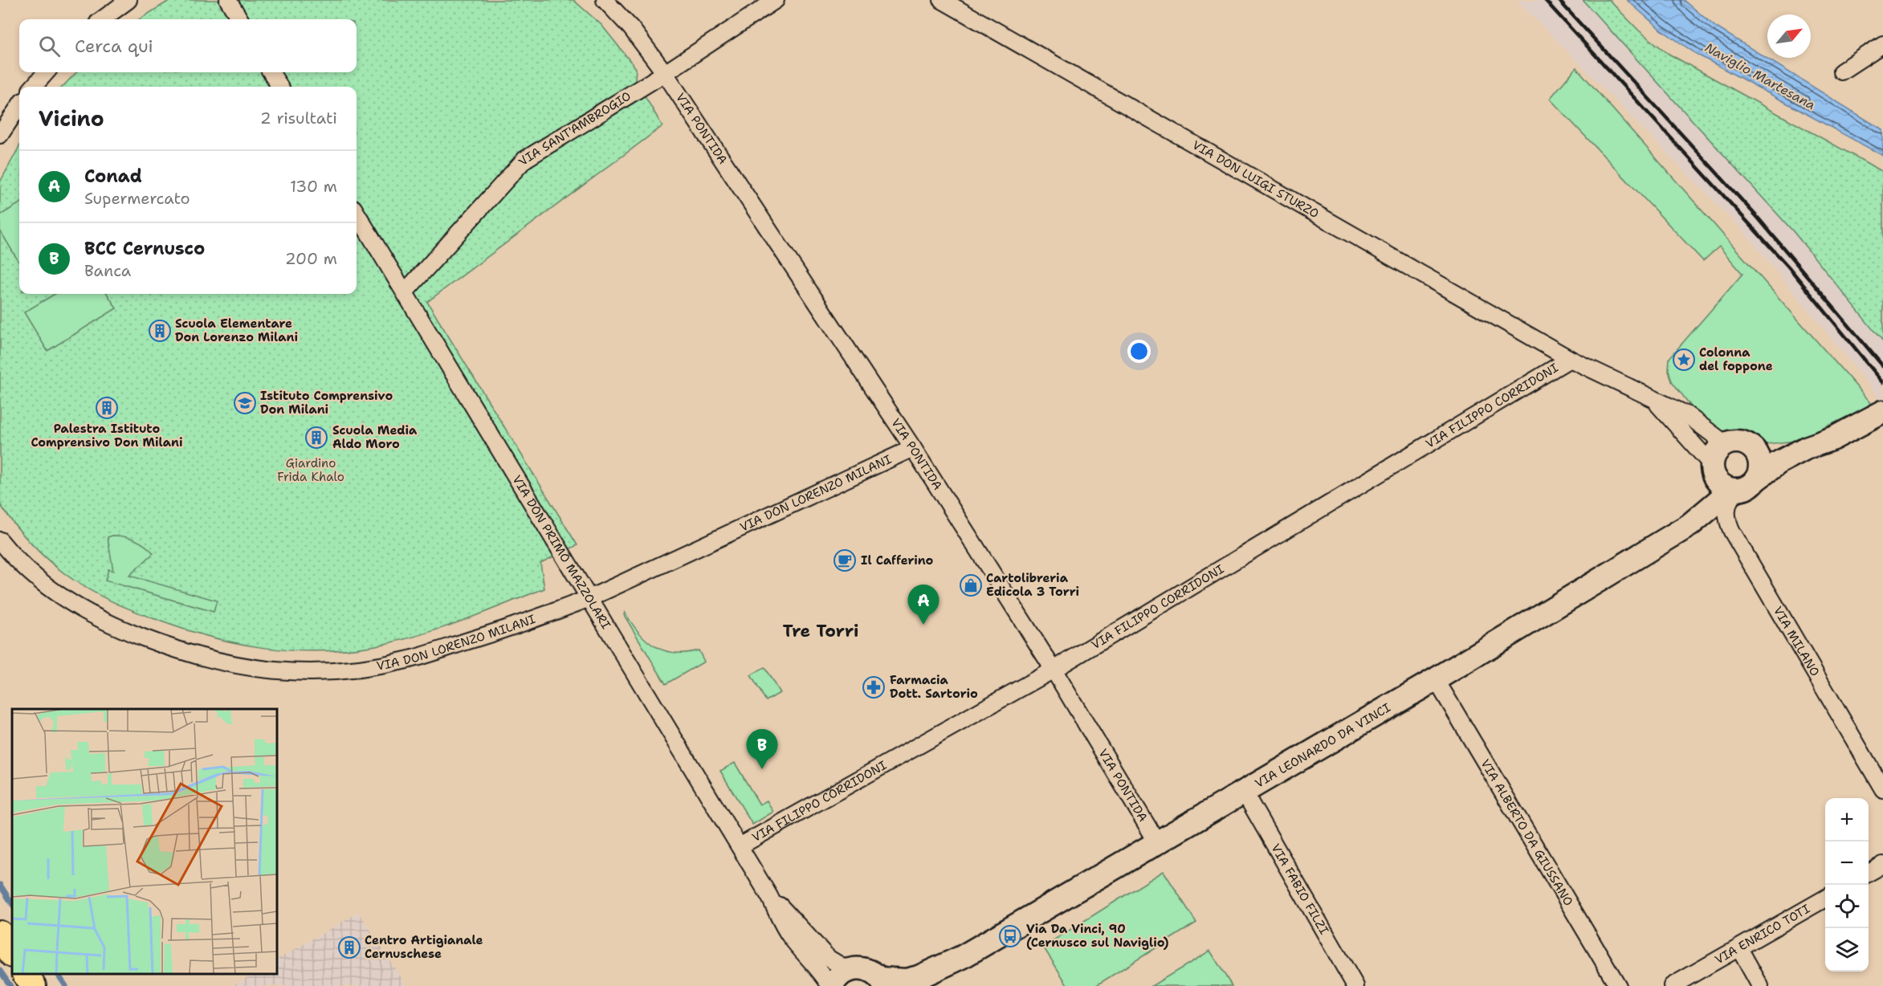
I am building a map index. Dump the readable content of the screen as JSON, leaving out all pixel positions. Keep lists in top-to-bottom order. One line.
{"streets":{"street":["VIA PONTIDA","VIA SANT'AMBROGIO","VIA DON LUIGI STURZO","VIA FILIPPO CORRIDONI","VIA DON LORENZO MILANI","VIA DON PRIMO MAZZOLARI","VIA MILANO","VIA LEONARDO DA VINCI","VIA ALBERTO DA GIUSSANO","VIA FABIO FILZI","VIA ENRICO TOTI"]},"crossings":[["VIA PONTIDA","VIA SANT'AMBROGIO"],["VIA PONTIDA","VIA FILIPPO CORRIDONI"],["VIA PONTIDA","VIA DON LORENZO MILANI"],["VIA PONTIDA","VIA LEONARDO DA VINCI"],["VIA SANT'AMBROGIO","VIA DON PRIMO MAZZOLARI"],["VIA DON LUIGI STURZO","VIA FILIPPO CORRIDONI"],["VIA DON LUIGI STURZO","VIA MILANO"],["VIA DON LUIGI STURZO","VIA LEONARDO DA VINCI"],["VIA FILIPPO CORRIDONI","VIA DON PRIMO MAZZOLARI"],["VIA DON LORENZO MILANI","VIA DON PRIMO MAZZOLARI"],["VIA MILANO","VIA LEONARDO DA VINCI"],["VIA LEONARDO DA VINCI","VIA ALBERTO DA GIUSSANO"],["VIA LEONARDO DA VINCI","VIA FABIO FILZI"]],"districts":["Tre Torri"],"water":["Naviglio Martesana"],"parks":["Giardino Frida Khalo"],"places":{"building":["Scuola Elementare Don Lorenzo Milani","Palestra Istituto Comprensivo Don Milani","Scuola Media Aldo Moro","Centro Artigianale Cernuschese"],"place":["Colonna del foppone"],"school or university":["Istituto Comprensivo Don Milani"],"cafe":["Il Cafferino"],"shop":["Cartolibreria Edicola 3 Torri"],"pharmacy":["Farmacia Dott. Sartorio"],"bus stop":["Via Da Vinci, 90 (Cernusco sul Naviglio)"]},"north":"top right","page":{"search":"Cerca qui","heading":["Vicino","2 risultati"],"list":[{"mark":"A","name":"Conad","note":"Supermercato","value":"130 m"},{"mark":"B","name":"BCC Cernusco","note":"Banca","value":"200 m"}],"pins":["A","B"],"map_buttons":["+","−"]}}
